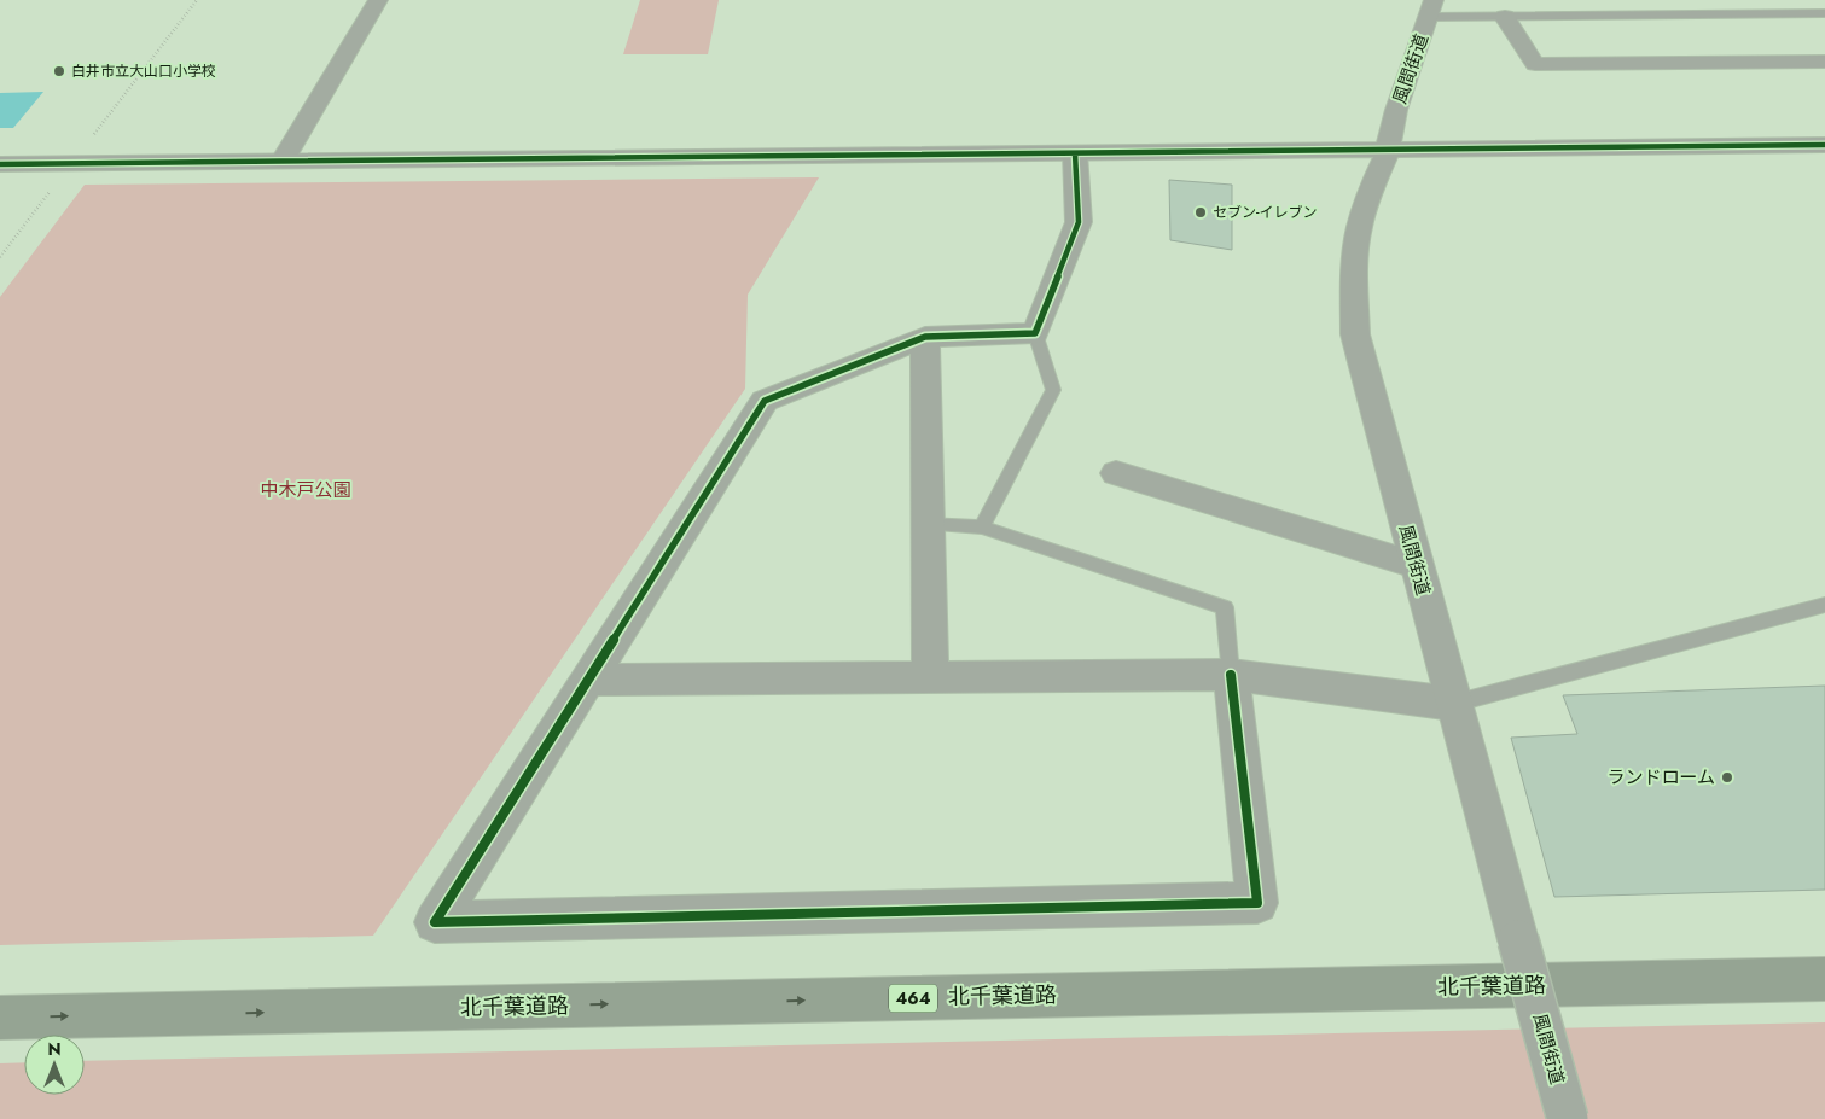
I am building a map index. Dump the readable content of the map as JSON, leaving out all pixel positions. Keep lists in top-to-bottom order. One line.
{"streets":{"highway":["北千葉道路","464"],"street":["風間街道"]},"one_way":["北千葉道路"],"parks":["中木戸公園"],"places":["白井市立大山口小学校","セブン-イレブン","ランドローム"],"north":"top"}
